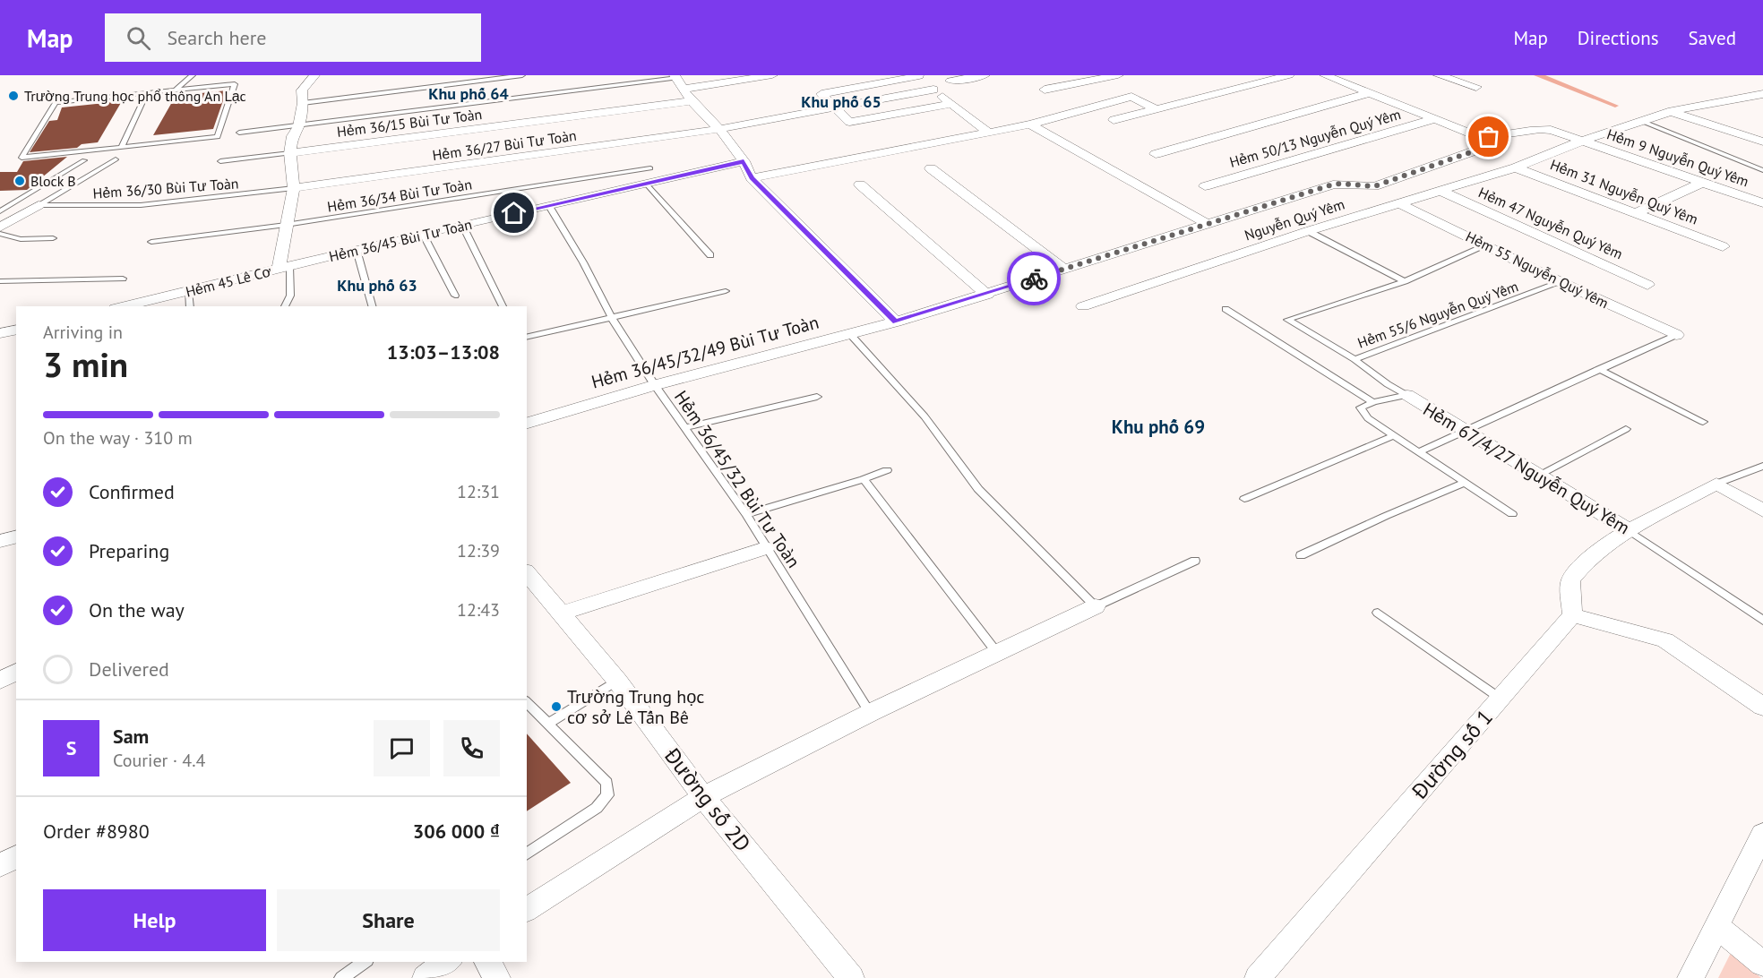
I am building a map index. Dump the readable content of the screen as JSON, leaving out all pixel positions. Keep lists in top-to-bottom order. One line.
{"streets":{"street":["Hẻm 36/15 Bùi Tư Toàn","Hẻm 50/13 Nguyễn Quý Yêm","Hẻm 36/27 Bùi Tư Toàn","Hẻm 9 Nguyễn Quý Yêm","Hẻm 31 Nguyễn Quý Yêm","Nguyễn Quý Yêm","Hẻm 47 Nguyễn Quý Yêm","Hẻm 36/45 Bùi Tư Toàn","Hẻm 55 Nguyễn Quý Yêm","Hẻm 45 Lê Cơ","Hẻm 36/45/32/49 Bùi Tư Toàn","Hẻm 67/4/27 Nguyễn Quý Yêm","Đường số 1","Đường số 2D"],"lane":["Hẻm 36/30 Bùi Tư Toàn","Hẻm 36/34 Bùi Tư Toàn","Hẻm 55/6 Nguyễn Quý Yêm","Hẻm 36/45/32 Bùi Tư Toàn"]},"crossings":[["Hẻm 36/27 Bùi Tư Toàn","Hẻm 36/30 Bùi Tư Toàn"],["Hẻm 9 Nguyễn Quý Yêm","Nguyễn Quý Yêm"],["Hẻm 9 Nguyễn Quý Yêm","Hẻm 36/45/32/49 Bùi Tư Toàn"],["Hẻm 31 Nguyễn Quý Yêm","Nguyễn Quý Yêm"],["Nguyễn Quý Yêm","Hẻm 47 Nguyễn Quý Yêm"],["Nguyễn Quý Yêm","Hẻm 55 Nguyễn Quý Yêm"],["Hẻm 36/45 Bùi Tư Toàn","Hẻm 45 Lê Cơ"],["Hẻm 36/45 Bùi Tư Toàn","Hẻm 36/45/32 Bùi Tư Toàn"],["Hẻm 55 Nguyễn Quý Yêm","Hẻm 55/6 Nguyễn Quý Yêm"],["Hẻm 55/6 Nguyễn Quý Yêm","Hẻm 67/4/27 Nguyễn Quý Yêm"],["Hẻm 36/45/32/49 Bùi Tư Toàn","Hẻm 36/45/32 Bùi Tư Toàn"]],"districts":["Khu phố 64","Khu phố 65","Khu phố 63","Khu phố 69"],"places":["Trường Trung học phổ thông An Lạc","Block B","Trường Trung học cơ sở Lê Tấn Bê"],"page":{"header":"Map","search":"Search here","nav":["Map","Directions","Saved"],"heading":["3 min","Arriving in","13:03–13:08"],"panel":["Sam","Courier · 4.4","Order #8980","306 000 ₫"],"bar":"On the way · 310 m","list":[["Confirmed","12:31"],["Preparing","12:39"],["On the way","12:43"],"Delivered"],"round":"S","buttons":["Help","Share"]}}
